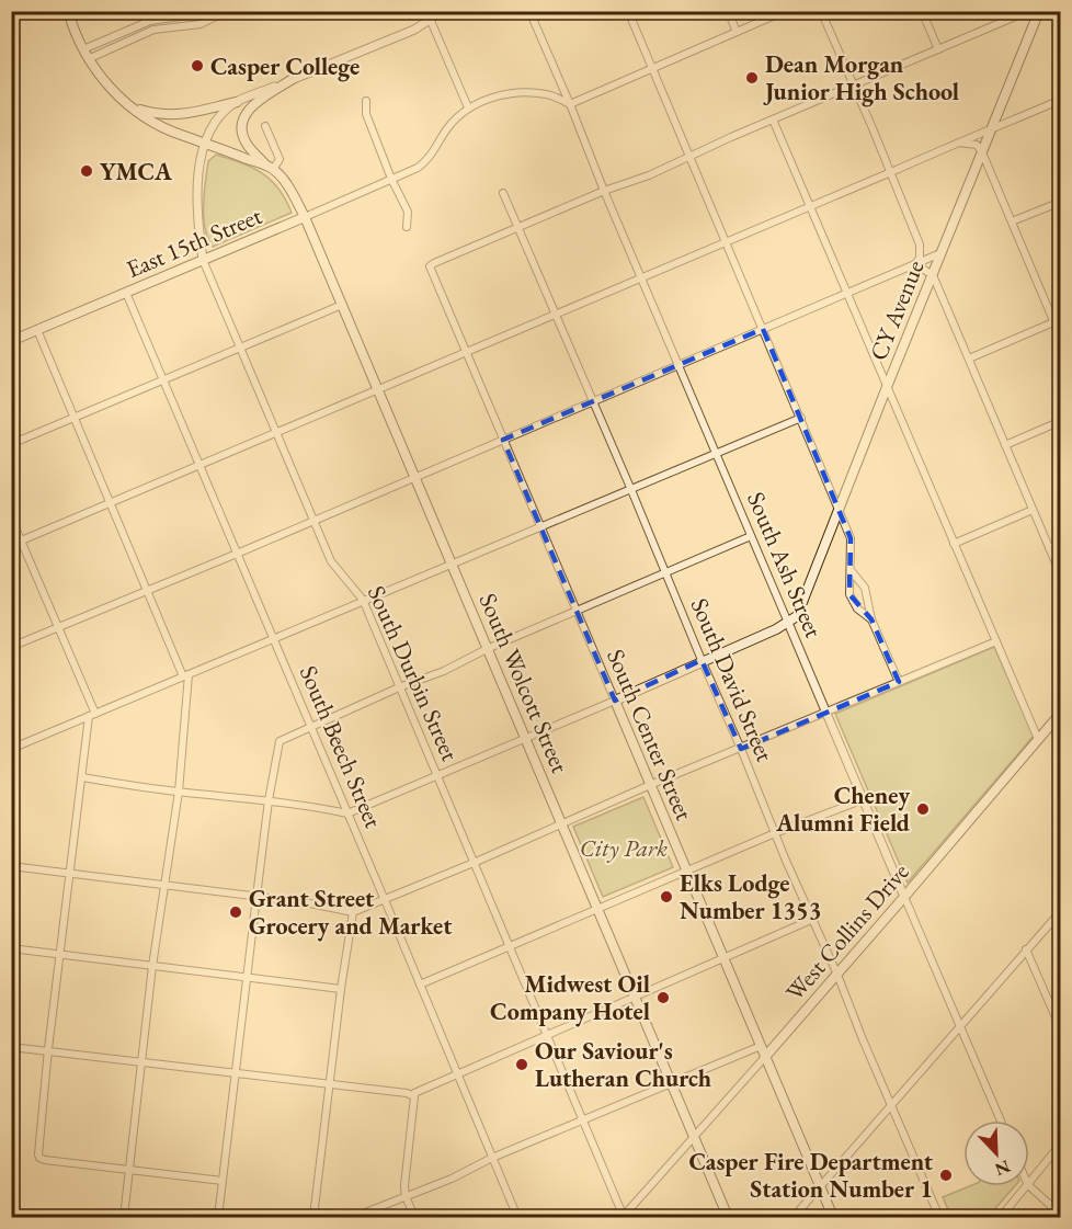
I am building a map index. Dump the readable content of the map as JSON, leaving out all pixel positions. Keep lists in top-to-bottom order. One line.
{"streets":{"main road":["East 15th Street","CY Avenue","South Wolcott Street","South Center Street","West Collins Drive"],"street":["South Ash Street","South Durbin Street","South David Street","South Beech Street"]},"crossings":[["East 15th Street","South Durbin Street"],["East 15th Street","South Wolcott Street"],["East 15th Street","South Beech Street"],["CY Avenue","South Ash Street"],["South Ash Street","West Collins Drive"],["South Durbin Street","South Wolcott Street"],["South David Street","South Center Street"],["South David Street","West Collins Drive"],["South Center Street","West Collins Drive"]],"parks":["City Park"],"places":["Casper College","Dean Morgan Junior High School","YMCA","Cheney Alumni Field","Elks Lodge Number 1353","Grant Street Grocery and Market","Midwest Oil Company Hotel","Our Saviour's Lutheran Church","Casper Fire Department Station Number 1"],"north":"bottom right"}
